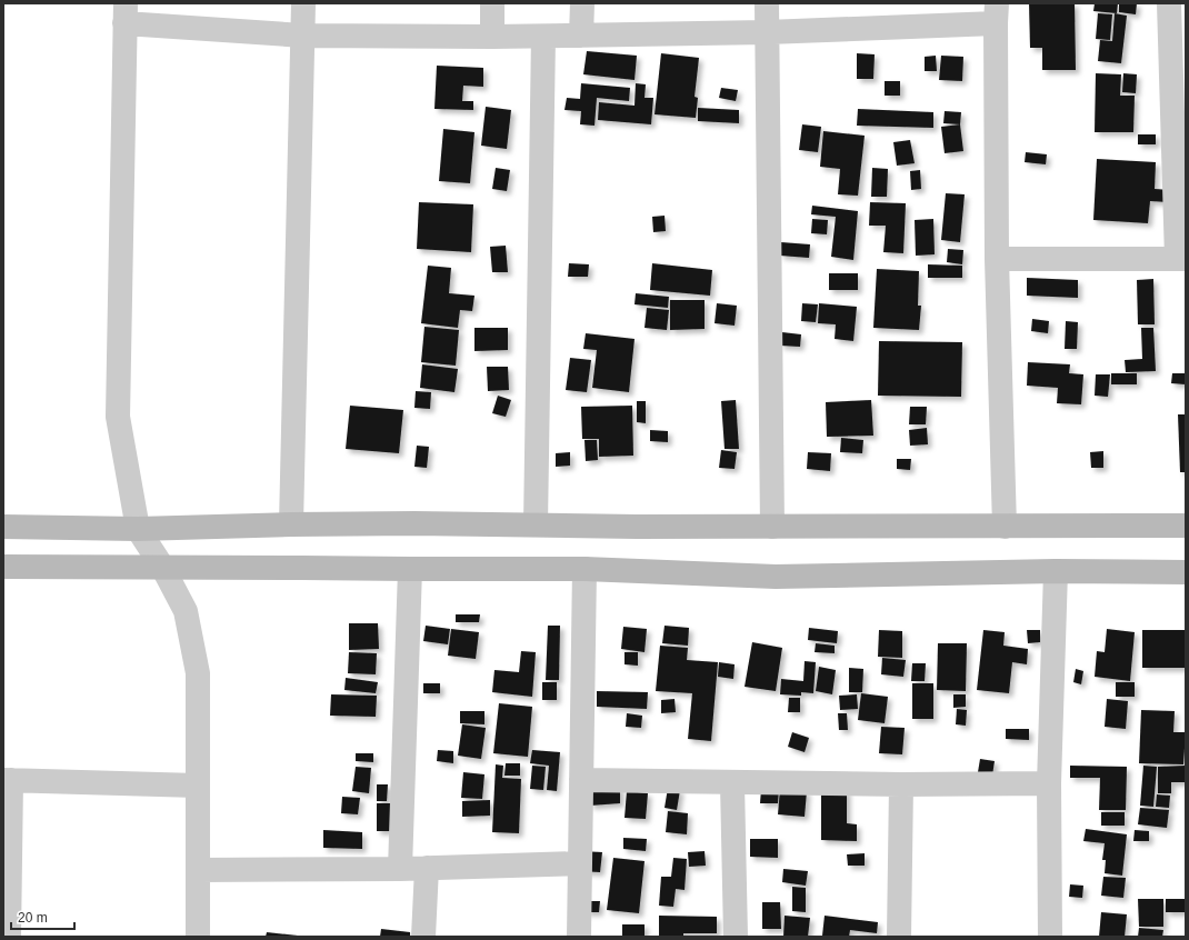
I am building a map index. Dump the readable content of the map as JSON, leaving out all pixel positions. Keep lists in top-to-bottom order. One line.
{"scale_bar":"20 m"}
